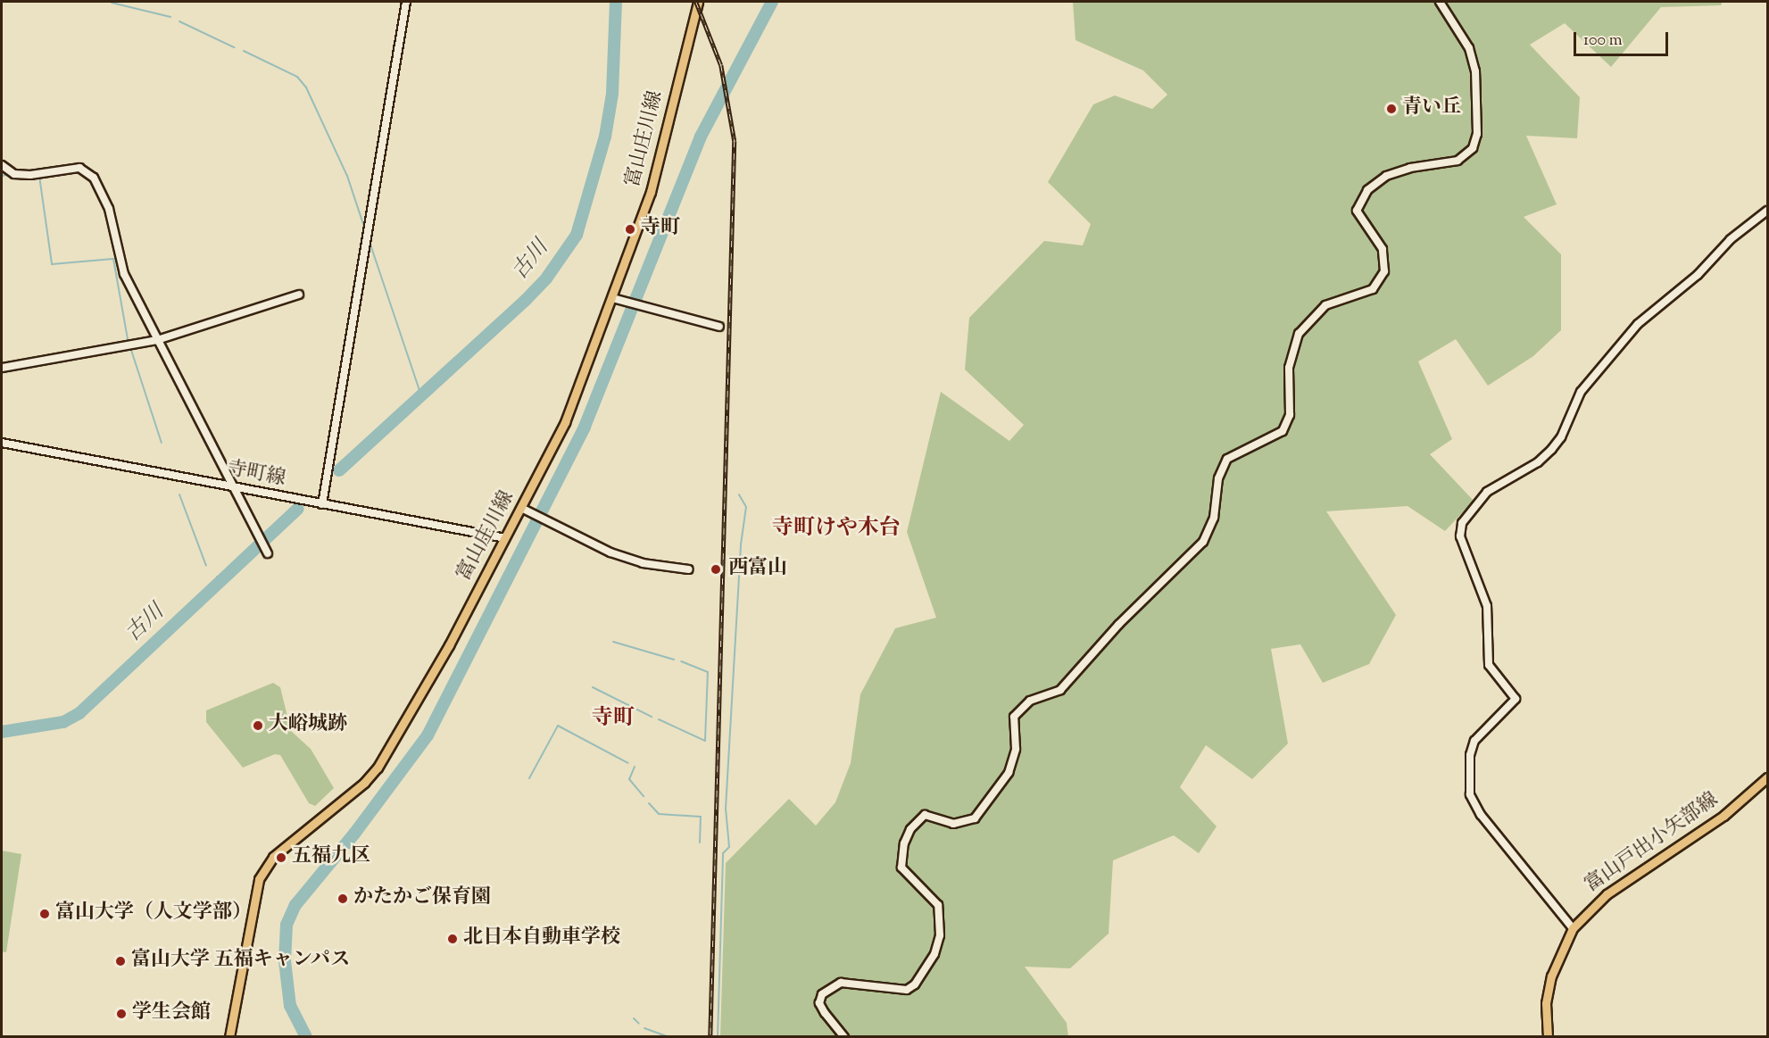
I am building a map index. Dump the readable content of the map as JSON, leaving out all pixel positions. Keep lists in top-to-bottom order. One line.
{"streets":{"main road":["富山庄川線","富山戸出小矢部線"],"street":["寺町線"]},"crossings":[["富山庄川線","寺町線"]],"districts":["寺町けや木台","寺町"],"water":["古川"],"places":["青い丘","寺町","西富山","大峪城跡","五福九区","かたかご保育園","富山大学（人文学部）","北日本自動車学校","富山大学 五福キャンパス","学生会館"],"scale_bar":"100 m"}
